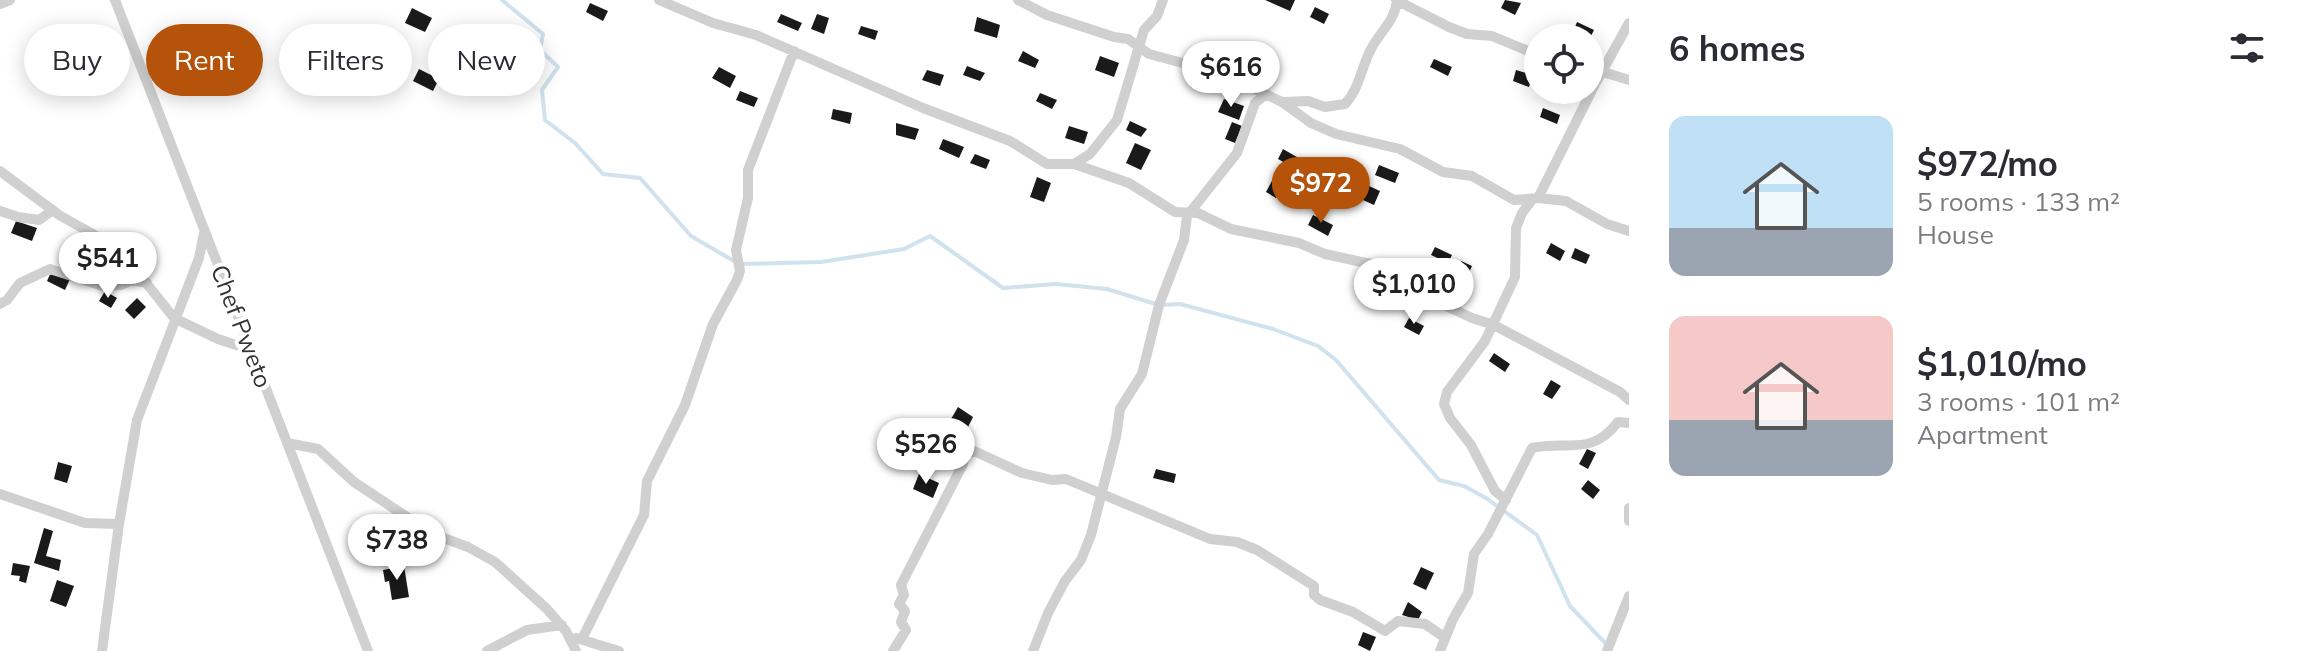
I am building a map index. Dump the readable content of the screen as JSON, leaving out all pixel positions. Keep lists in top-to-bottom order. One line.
{"streets":{"street":["Chef Pweto"]},"page":{"heading":"6 homes","chip":["Buy","Rent","Filters","New"],"price":["$616","$972","$541","$1,010","$526","$738"],"list":[{"name":"$972/mo","note":"5 rooms · 133 m² · House"},{"name":"$1,010/mo","note":"3 rooms · 101 m² · Apartment"}]}}
